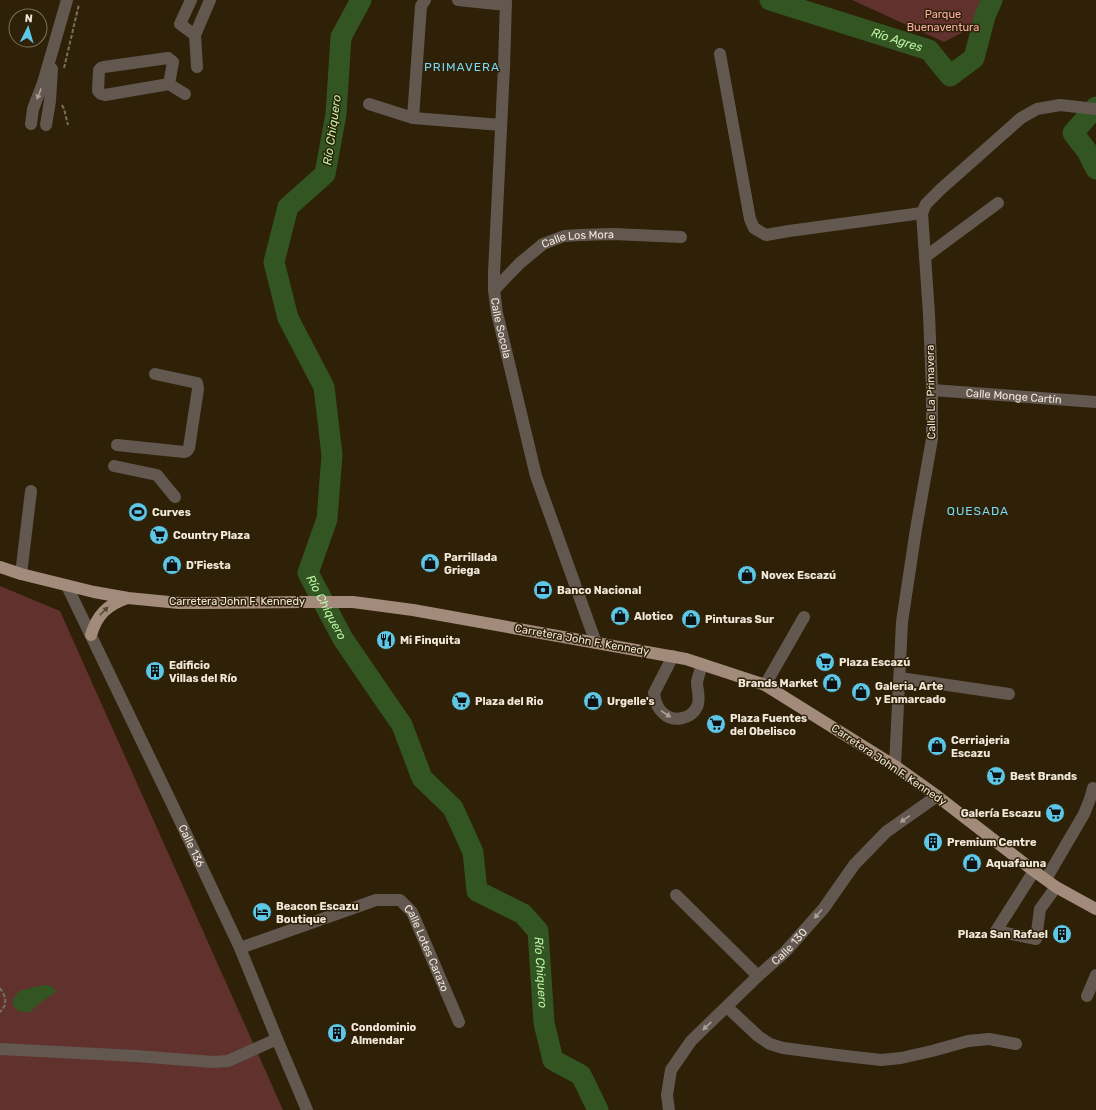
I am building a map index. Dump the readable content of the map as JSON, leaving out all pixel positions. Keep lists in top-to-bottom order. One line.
{"streets":{"main road":["Carretera John F. Kennedy"],"street":["Calle Los Mora","Calle Socola","Calle La Primavera","Calle Monge Cartín","Calle 136","Calle 130","Calle Lotes Carazo"]},"crossings":[["Calle Los Mora","Calle Socola"],["Calle Socola","Carretera John F. Kennedy"],["Calle La Primavera","Calle Monge Cartín"],["Calle La Primavera","Carretera John F. Kennedy"],["Carretera John F. Kennedy","Calle 136"],["Carretera John F. Kennedy","Calle 130"],["Calle 136","Calle Lotes Carazo"]],"one_way":["Calle 130"],"districts":["PRIMAVERA","QUESADA"],"water":["Río Agres","Río Chiquero"],"parks":["Parque Buenaventura"],"places":{"sports":["Curves"],"supermarket":["Country Plaza","Plaza Escazú","Plaza del Rio","Plaza Fuentes del Obelisco","Best Brands","Galería Escazu"],"shop":["Parrillada Griega","D'Fiesta","Novex Escazú","Alotico","Pinturas Sur","Brands Market","Galeria, Arte y Enmarcado","Urgelle's","Cerriajeria Escazu","Aquafauna"],"bank":["Banco Nacional"],"restaurant":["Mi Finquita"],"building":["Edificio Villas del Río","Premium Centre","Plaza San Rafael","Condominio Almendar"],"hotel":["Beacon Escazu Boutique"]},"north":"top"}
